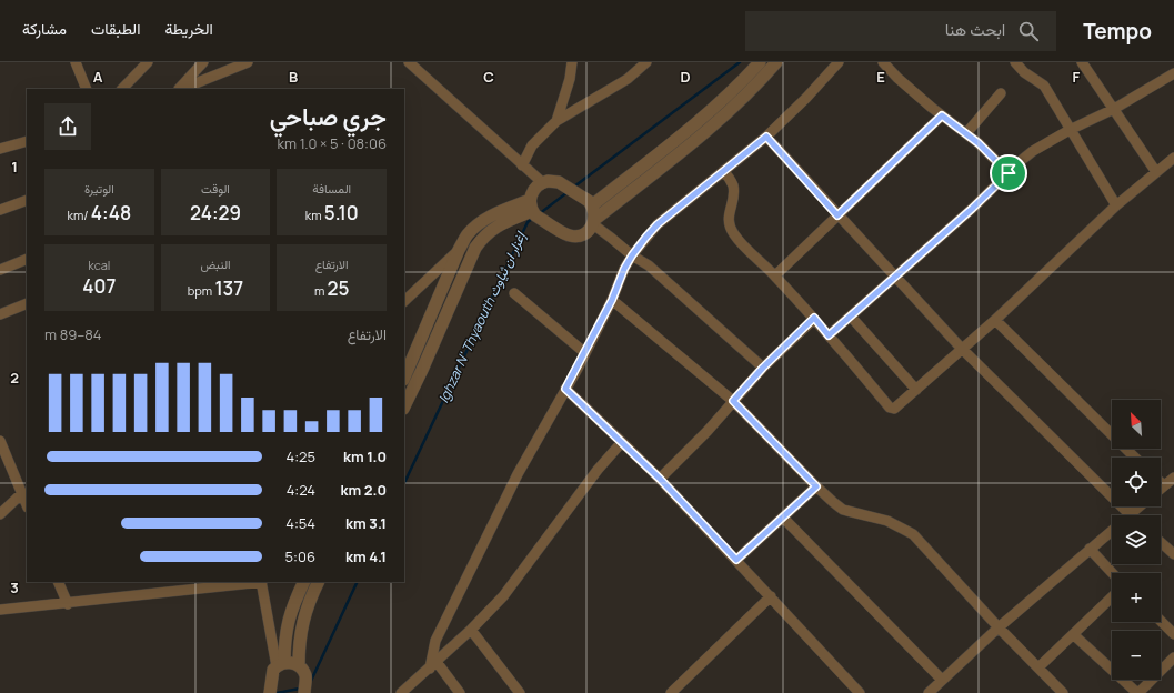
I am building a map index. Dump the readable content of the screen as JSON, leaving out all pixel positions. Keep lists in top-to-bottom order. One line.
{"water":["Ighzar N' Thyaouth إغزار ان ثياوث"],"north":"top left","page":{"header":"Tempo","search":"ابحث هنا","nav":["الخريطة","الطبقات","مشاركة"],"heading":["جري صباحي","08:06 · 5 × 1.0 km"],"stats":[["المسافة","5.10 km"],["الوقت","24:29"],["الوتيرة","4:48 /km"],["الارتفاع","25 m"],["النبض","137 bpm"],["kcal","407"]],"chart":["الارتفاع","84–89 m"],"map_buttons":["+","−"],"list":[{"name":"1.0 km","note":"4:25"},{"name":"2.0 km","note":"4:24"},{"name":"3.1 km","note":"4:54"},{"name":"4.1 km","note":"5:06"}]},"grid":{"columns":["A","B","C","D","E","F"],"rows":["1","2","3"]}}
